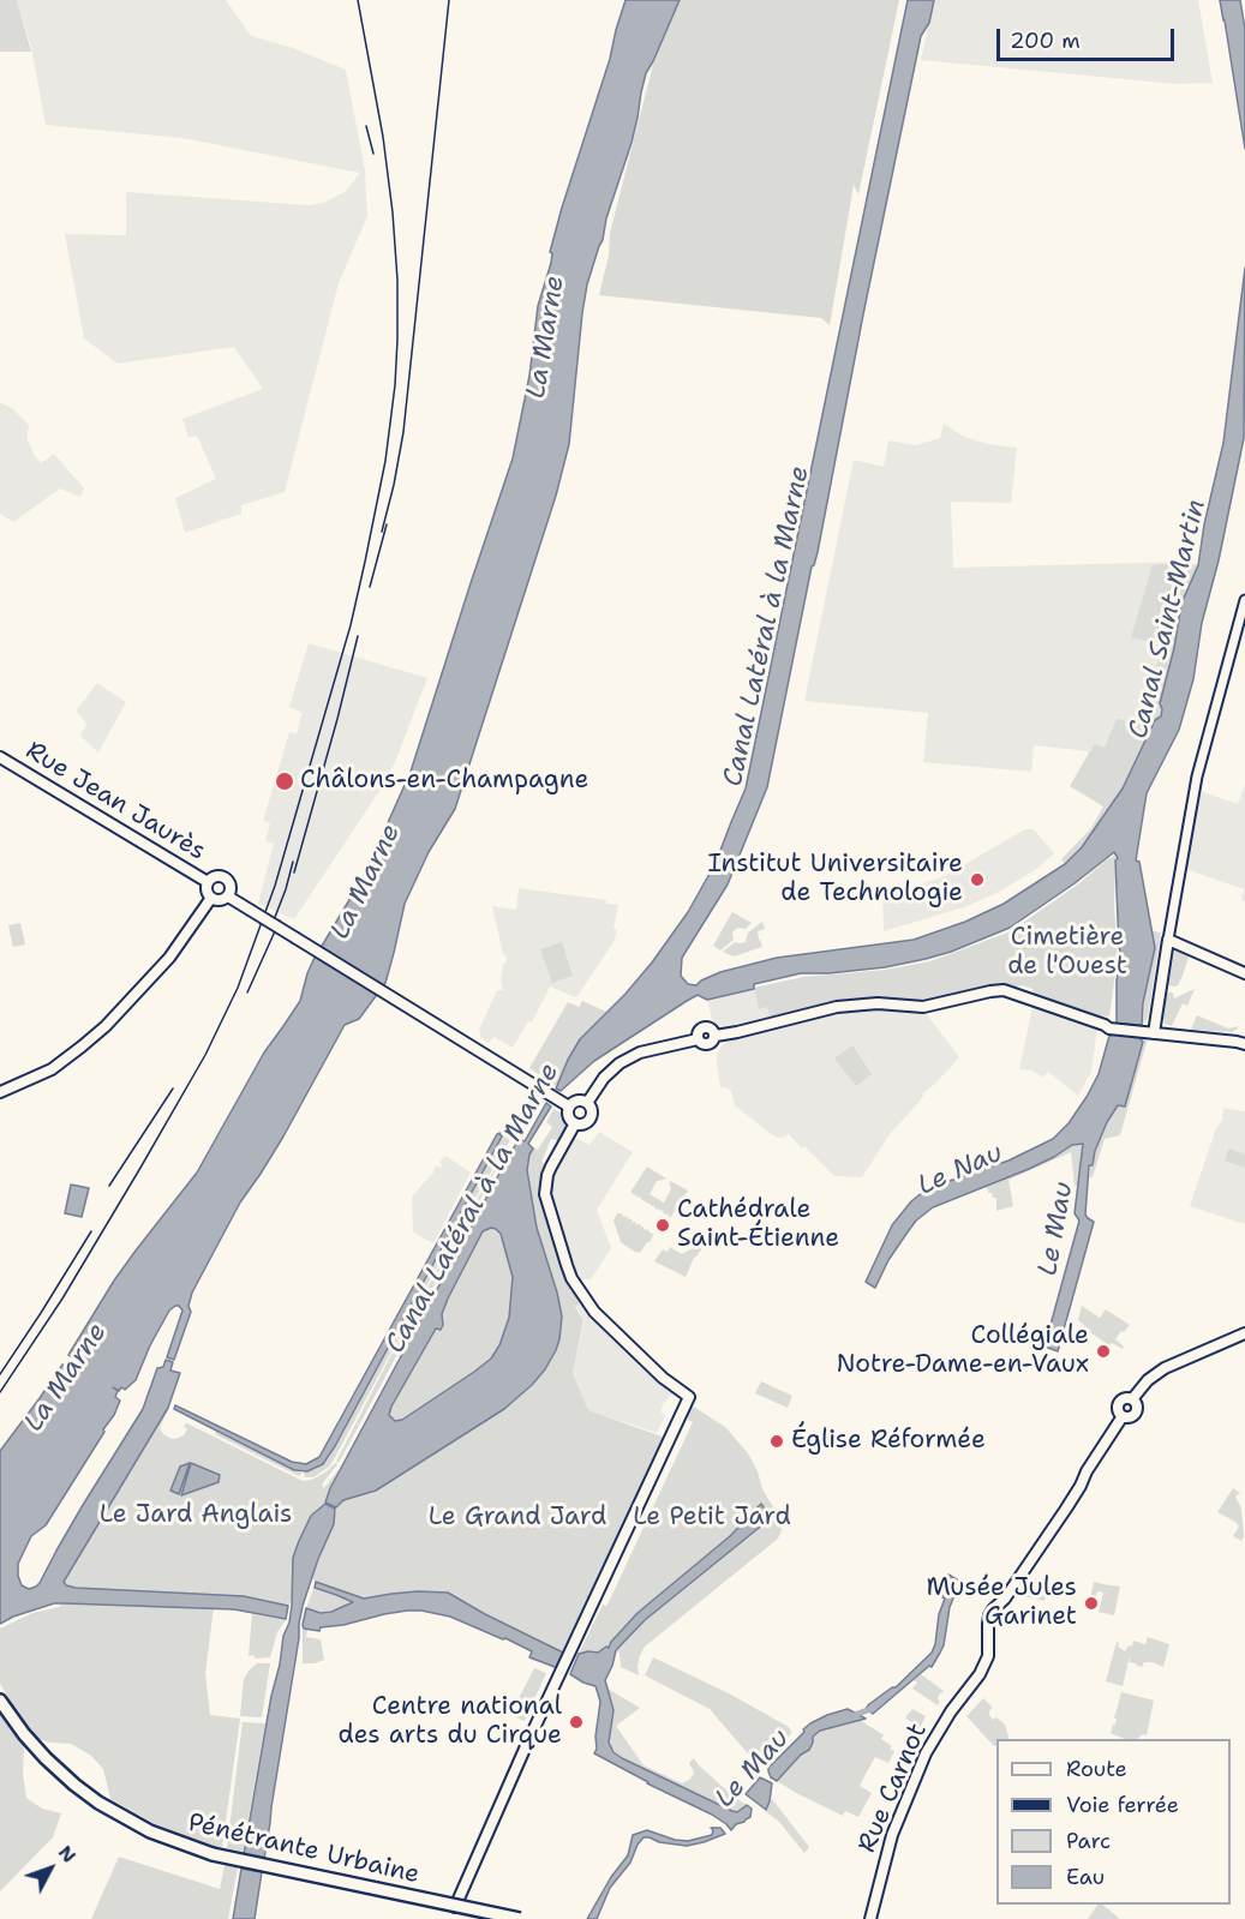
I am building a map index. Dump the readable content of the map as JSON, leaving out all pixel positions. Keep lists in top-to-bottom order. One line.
{"streets":{"main road":["Rue Jean Jaurès","Rue Carnot","Pénétrante Urbaine"]},"water":["La Marne","Canal Saint-Martin","Canal Latéral à la Marne","Le Nau","Le Mau"],"parks":["Cimetière de l'Ouest","Le Jard Anglais","Le Grand Jard","Le Petit Jard"],"places":["Châlons-en-Champagne","Institut Universitaire de Technologie","Cathédrale Saint-Étienne","Collégiale Notre-Dame-en-Vaux","Église Réformée","Musée Jules Garinet","Centre national des arts du Cirque"],"legend":["Route","Voie ferrée","Parc","Eau"],"scale_bar":"200 m","north":"top right"}
